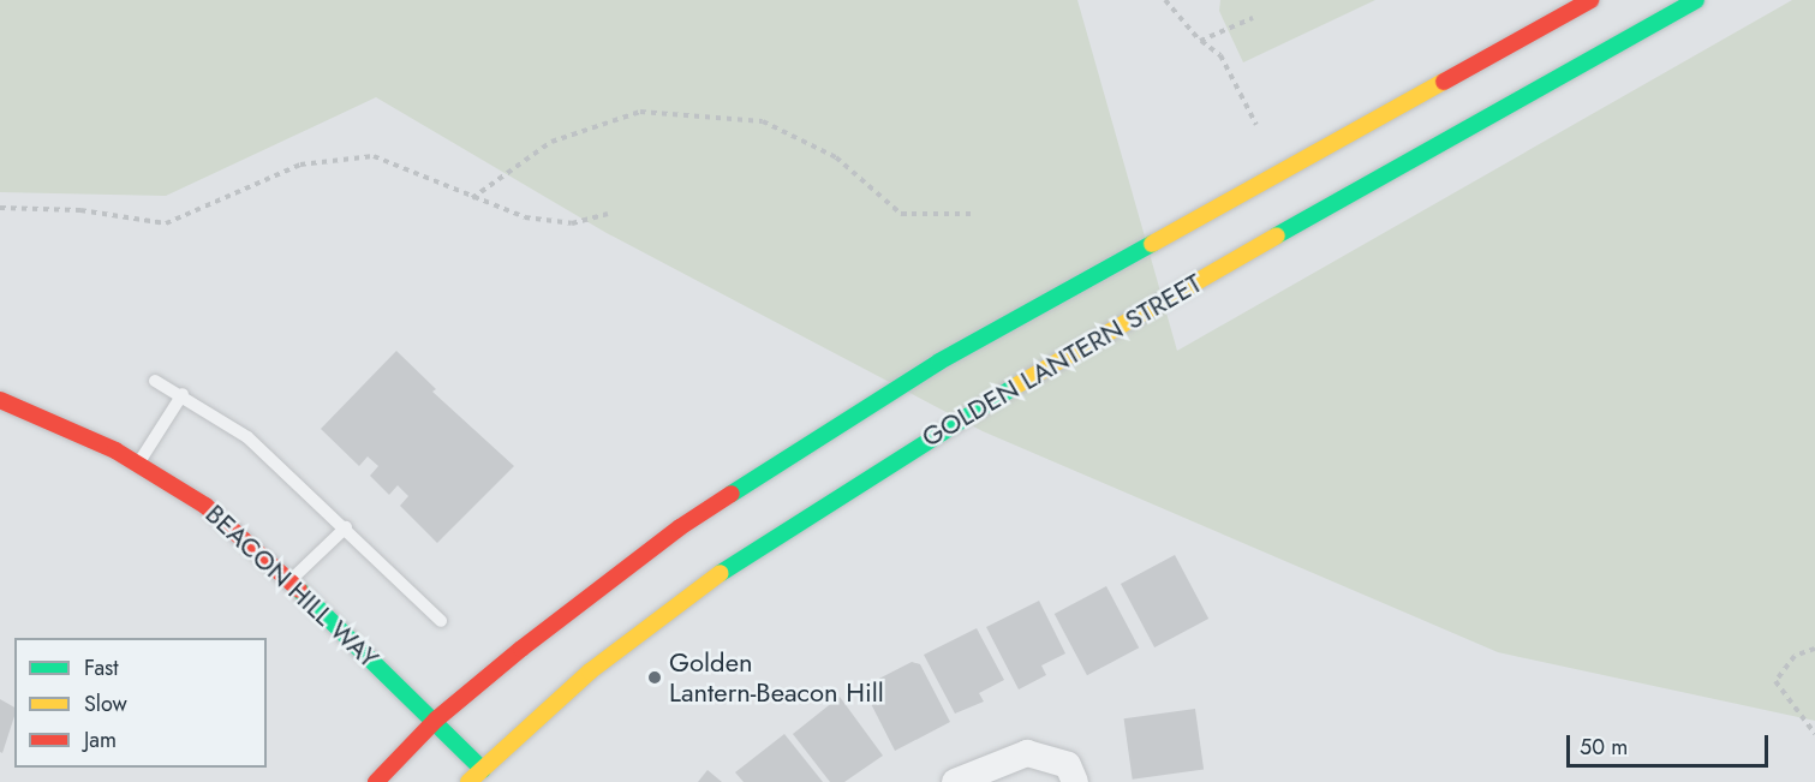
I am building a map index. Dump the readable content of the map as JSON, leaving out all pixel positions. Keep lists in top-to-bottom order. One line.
{"streets":{"main road":["GOLDEN LANTERN STREET","BEACON HILL WAY"]},"crossings":[["GOLDEN LANTERN STREET","BEACON HILL WAY"]],"places":["Golden Lantern-Beacon Hill"],"legend":["Fast","Slow","Jam"],"scale_bar":"50 m"}
